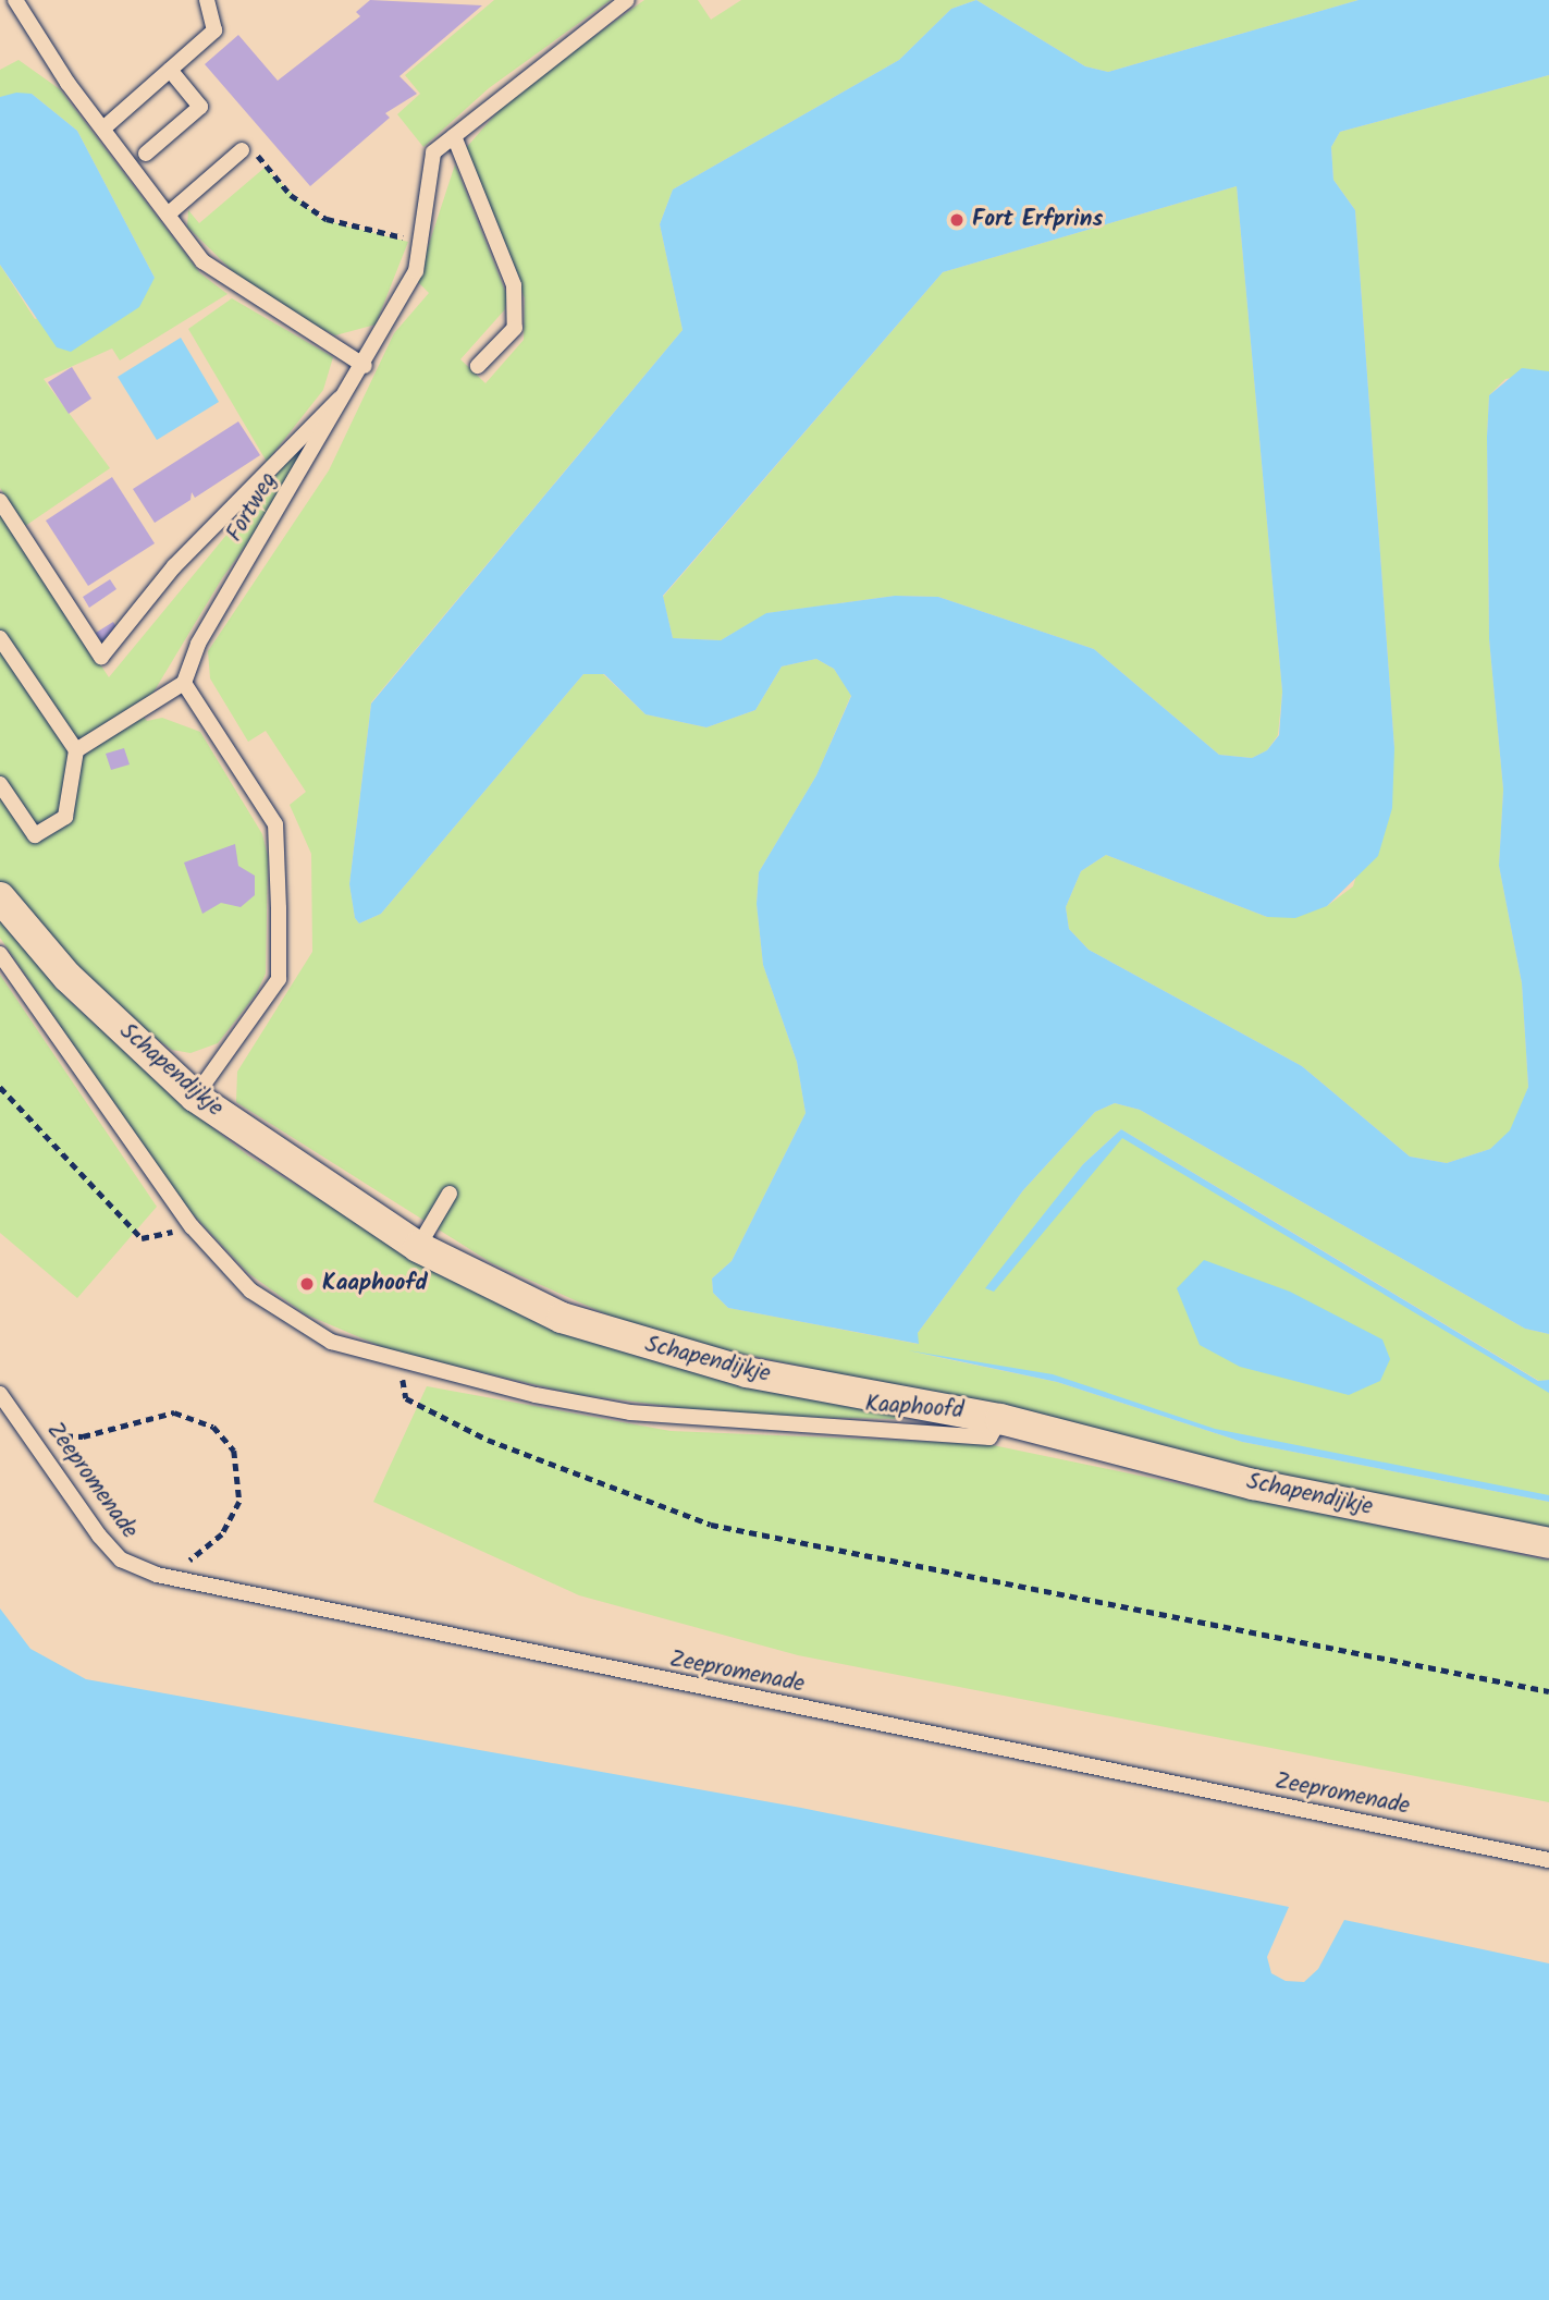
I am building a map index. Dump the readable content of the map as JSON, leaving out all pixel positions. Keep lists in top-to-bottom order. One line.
{"streets":{"street":["Schapendijkje"],"lane":["Fortweg","Kaaphoofd","Zeepromenade"]},"crossings":[["Schapendijkje","Kaaphoofd"]],"places":["Fort Erfprins","Kaaphoofd"]}
